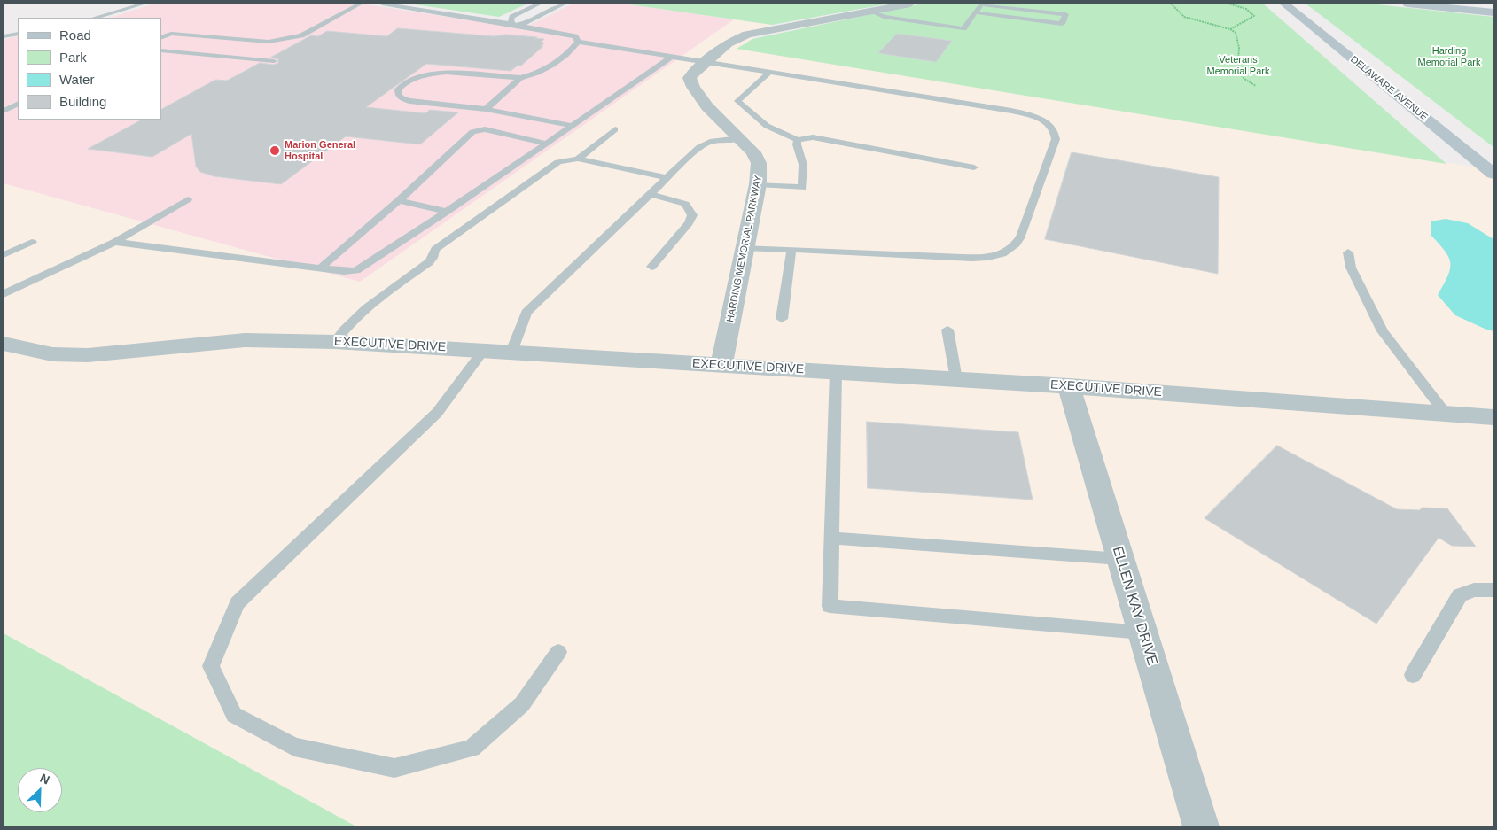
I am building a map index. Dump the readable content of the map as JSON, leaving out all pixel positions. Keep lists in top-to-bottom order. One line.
{"streets":{"main road":["DELAWARE AVENUE"],"street":["HARDING MEMORIAL PARKWAY","EXECUTIVE DRIVE","ELLEN KAY DRIVE"]},"crossings":[["HARDING MEMORIAL PARKWAY","EXECUTIVE DRIVE"],["EXECUTIVE DRIVE","ELLEN KAY DRIVE"]],"parks":["Harding Memorial Park","Veterans Memorial Park"],"places":["Marion General Hospital"],"legend":["Road","Park","Water","Building"],"north":"top right"}
